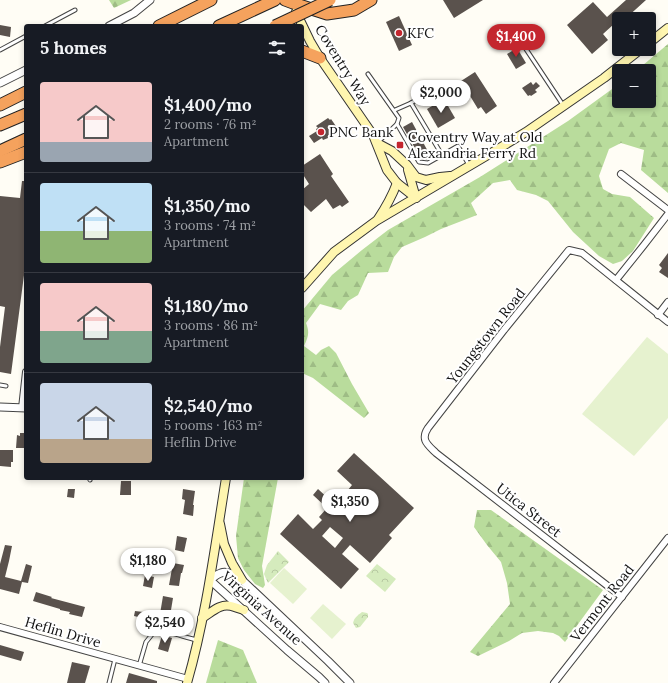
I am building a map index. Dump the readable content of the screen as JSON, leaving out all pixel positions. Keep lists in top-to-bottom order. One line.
{"streets":{"main road":["Coventry Way"],"street":["Youngstown Road","Utica Street","Vermont Road","Virginia Avenue","Heflin Drive"]},"crossings":[["Youngstown Road","Utica Street"],["Utica Street","Vermont Road"]],"places":{"other":["KFC","PNC Bank"],"transit":["Coventry Way at Old Alexandria Ferry Rd"]},"page":{"map_buttons":["+","−"],"price":["$1,400","$2,000","$1,350","$1,180","$2,540"],"heading":"5 homes","list":[{"name":"$1,400/mo","note":"2 rooms · 76 m² · Apartment"},{"name":"$1,350/mo","note":"3 rooms · 74 m² · Apartment"},{"name":"$1,180/mo","note":"3 rooms · 86 m² · Apartment"},{"name":"$2,540/mo","note":"5 rooms · 163 m² · Heflin Drive"}]}}
